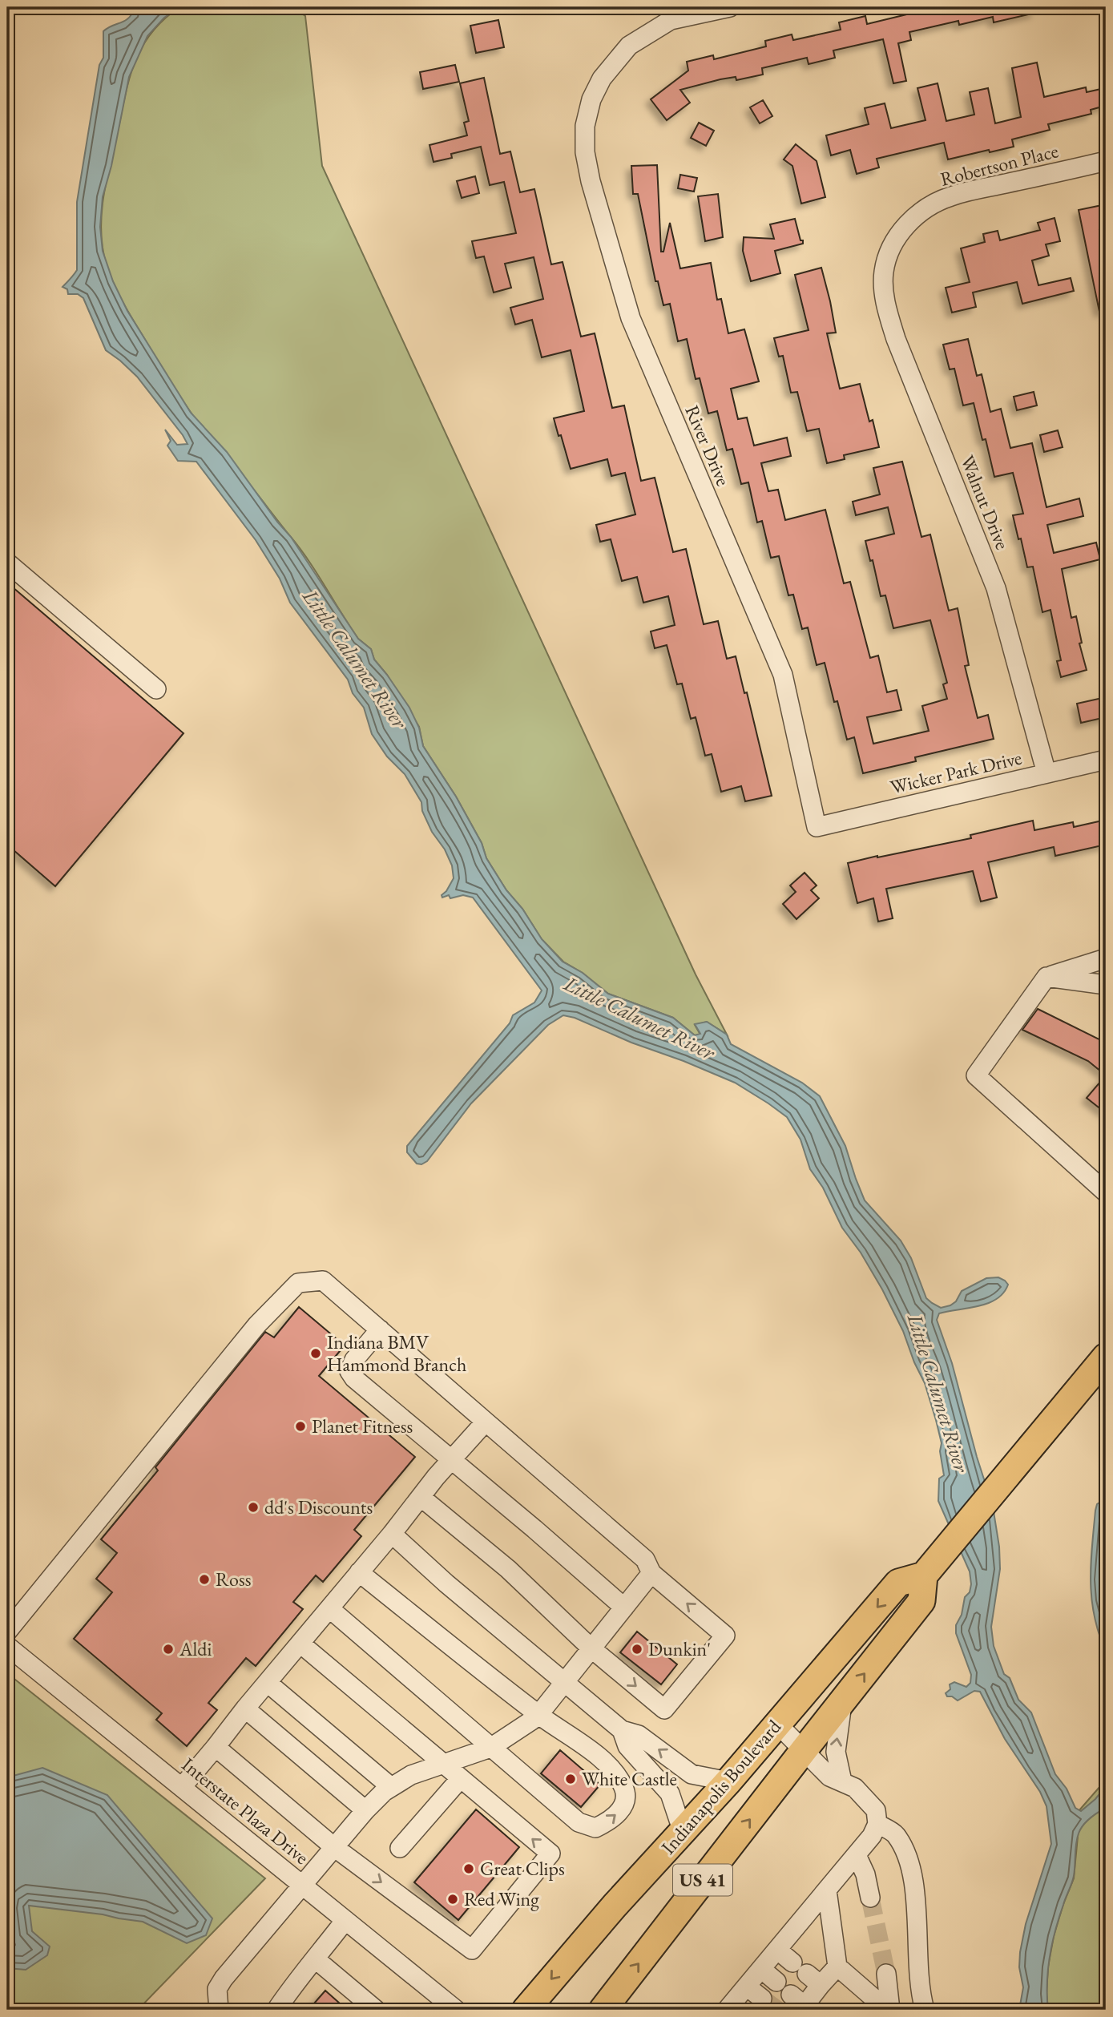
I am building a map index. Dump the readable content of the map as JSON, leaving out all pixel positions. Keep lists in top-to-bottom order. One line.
{"streets":{"highway":["Indianapolis Boulevard","US 41"],"street":["Robertson Place","River Drive","Walnut Drive","Wicker Park Drive","Interstate Plaza Drive"]},"crossings":[["Robertson Place","Walnut Drive"],["River Drive","Wicker Park Drive"],["Walnut Drive","Wicker Park Drive"]],"water":["Little Calumet River"],"places":["Indiana BMV Hammond Branch","Planet Fitness","dd's Discounts","Ross","Aldi","Dunkin'","White Castle","Great Clips","Red Wing"]}
